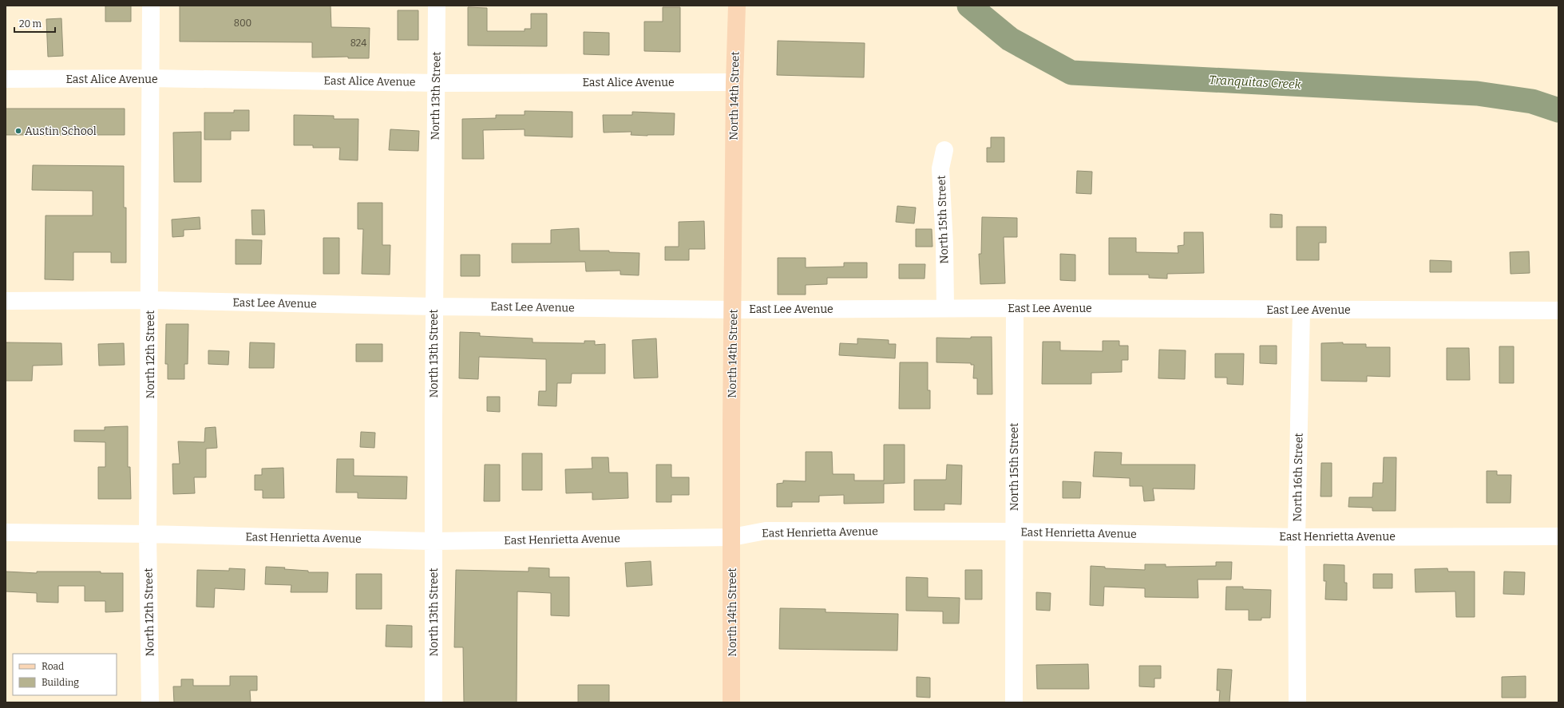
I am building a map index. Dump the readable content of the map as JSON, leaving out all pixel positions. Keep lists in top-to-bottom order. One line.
{"streets":{"main road":["North 14th Street"],"street":["East Alice Avenue","North 13th Street","North 15th Street","East Lee Avenue","North 12th Street","North 16th Street","East Henrietta Avenue"]},"crossings":[["East Alice Avenue","North 13th Street"],["East Alice Avenue","North 14th Street"],["East Alice Avenue","North 12th Street"],["North 13th Street","East Lee Avenue"],["North 13th Street","East Henrietta Avenue"],["North 14th Street","East Lee Avenue"],["North 14th Street","East Henrietta Avenue"],["North 15th Street","East Lee Avenue"],["North 15th Street","East Henrietta Avenue"],["East Lee Avenue","North 12th Street"],["East Lee Avenue","North 16th Street"],["North 12th Street","East Henrietta Avenue"],["North 16th Street","East Henrietta Avenue"]],"water":["Tranquitas Creek"],"places":["Austin School"],"house_numbers":["800","824"],"legend":["Road","Building"],"scale_bar":"20 m"}
